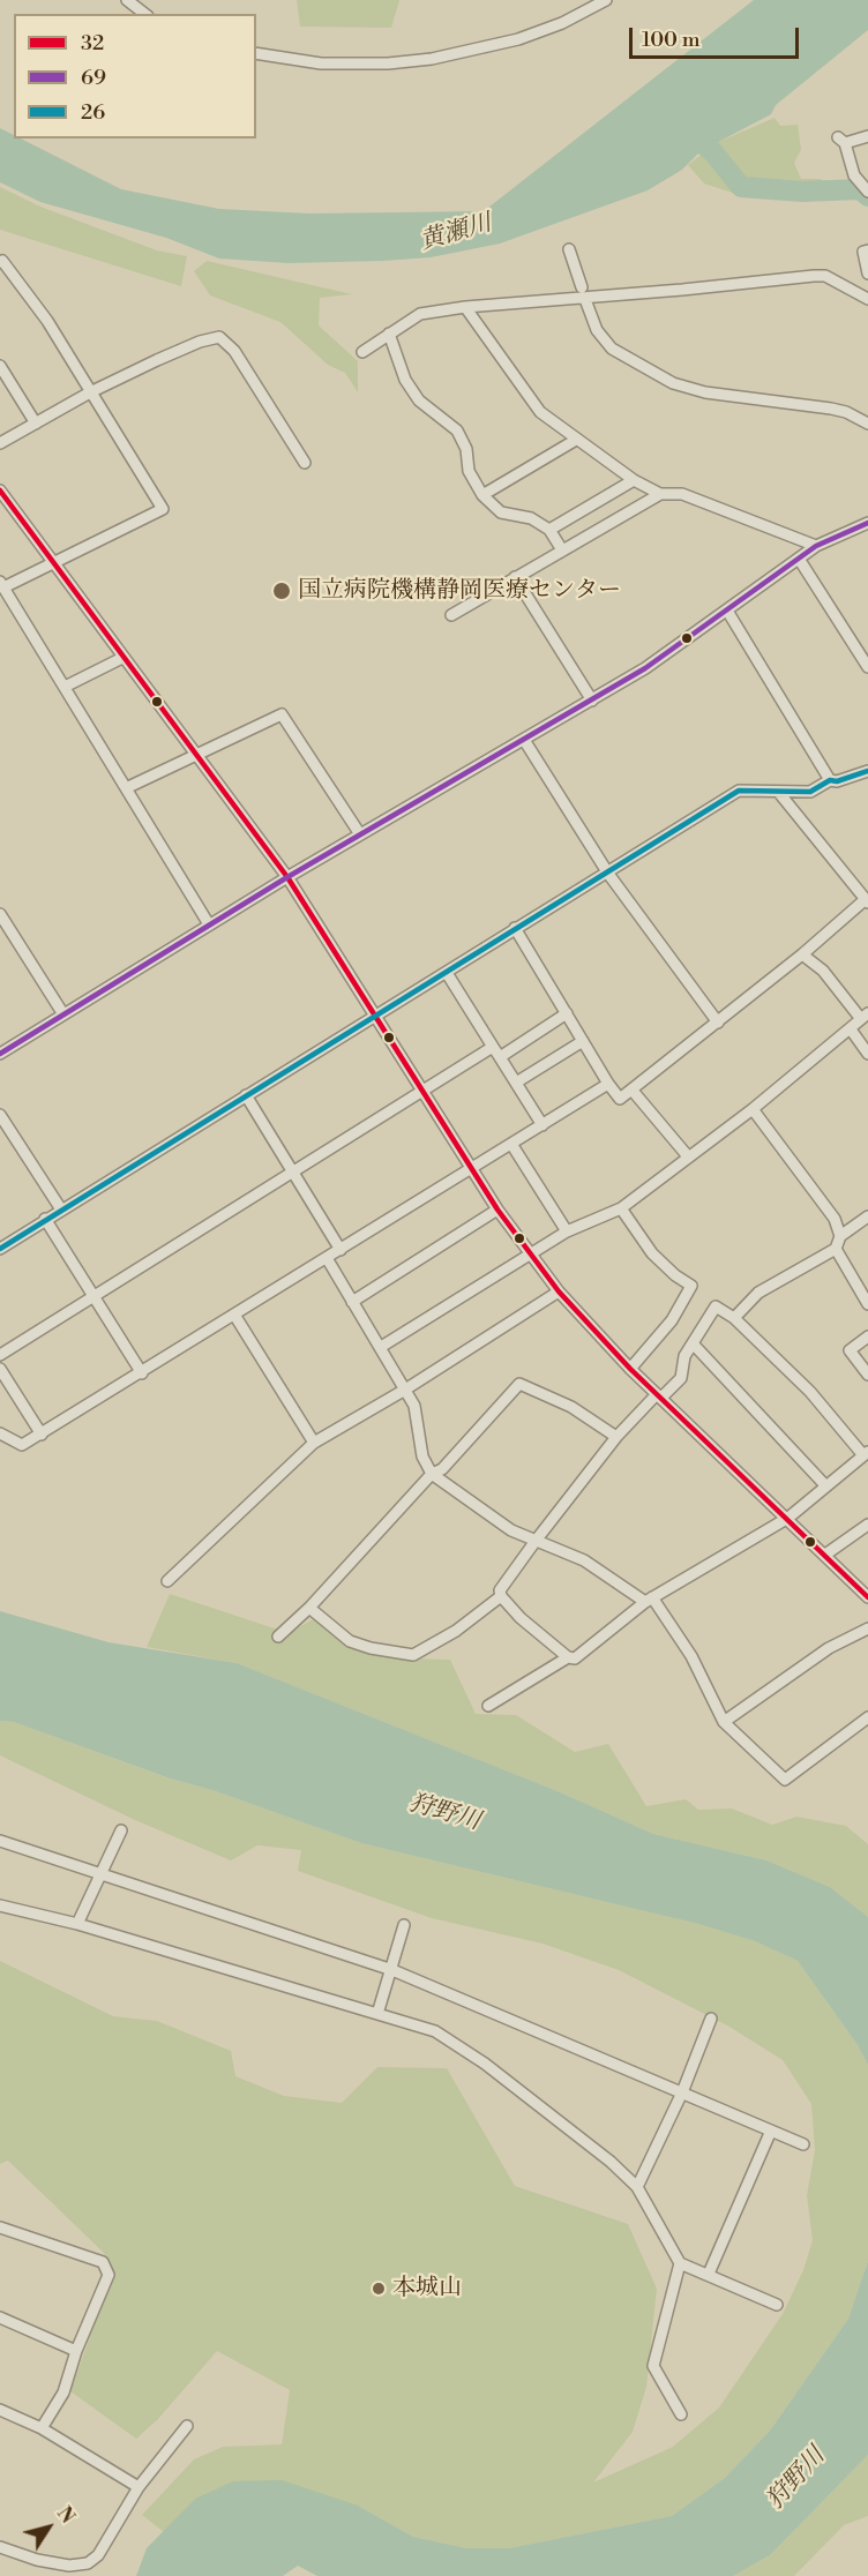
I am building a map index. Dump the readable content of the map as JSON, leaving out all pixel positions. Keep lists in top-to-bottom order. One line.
{"water":["黄瀬川","狩野川"],"places":["国立病院機構静岡医療センター","本城山"],"lines":["transit line 32","transit line 69","transit line 26"],"legend":["32","69","26"],"scale_bar":"100 m","north":"top right"}
